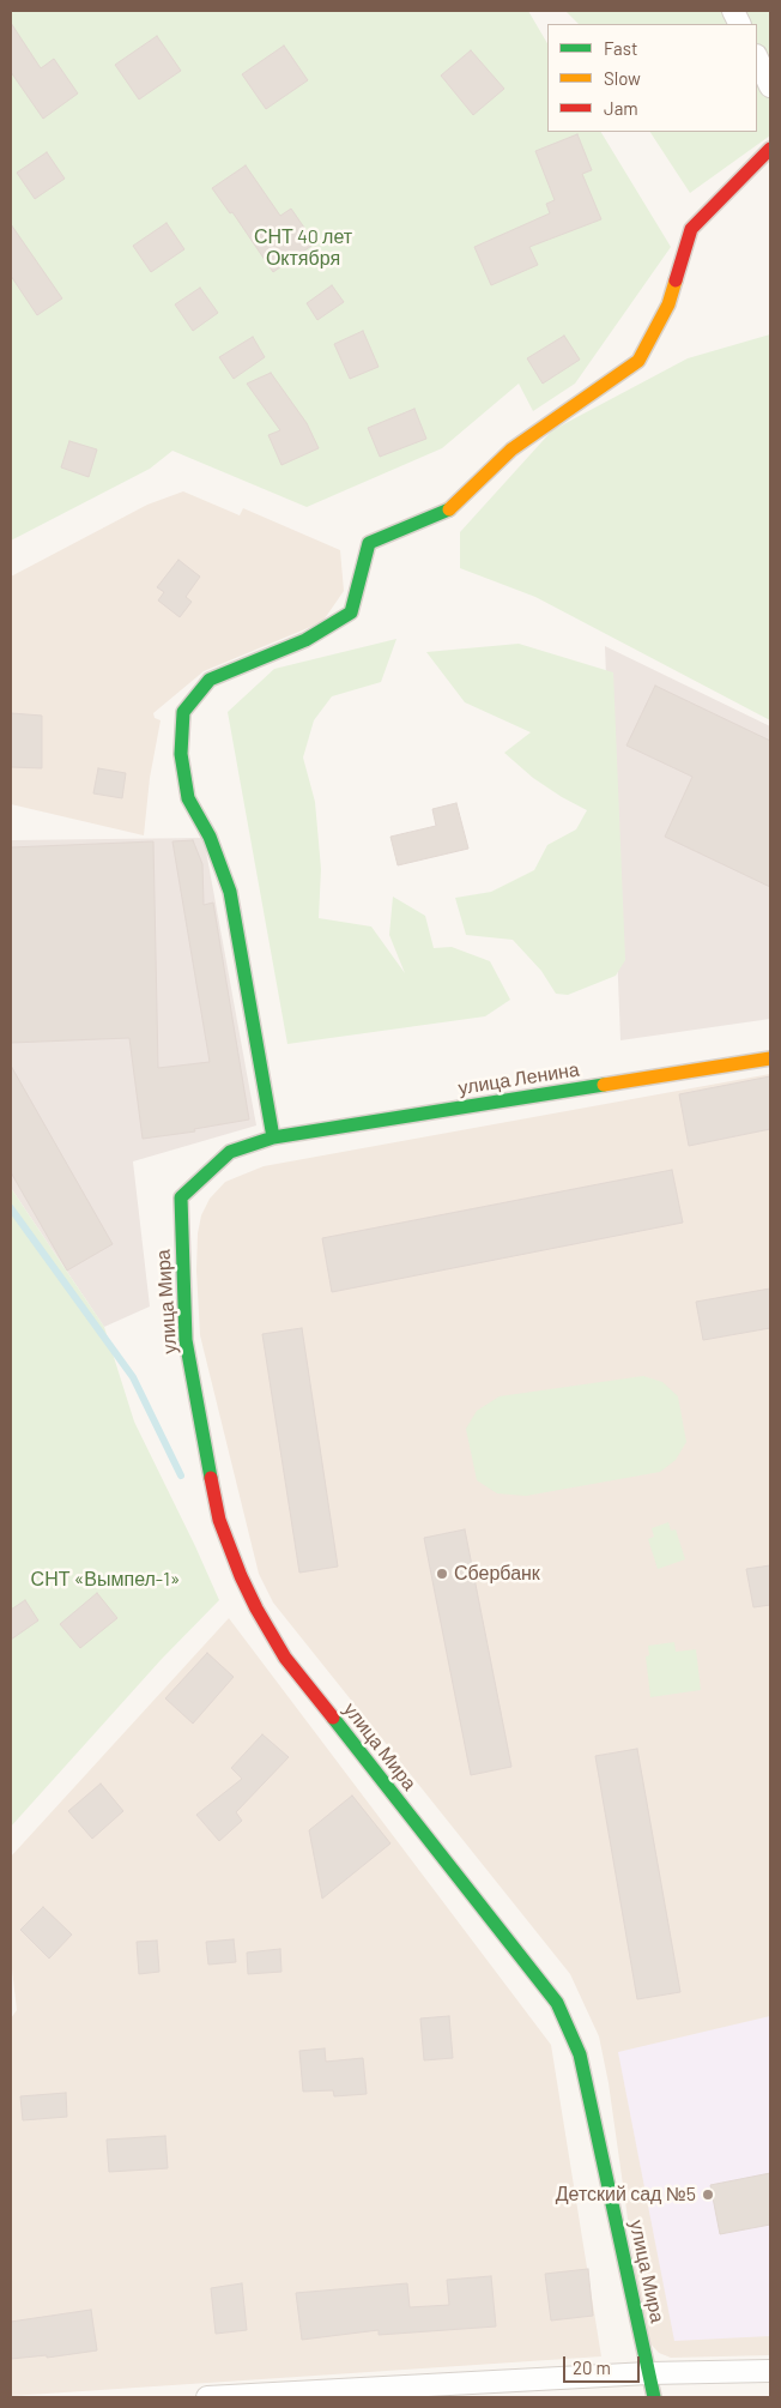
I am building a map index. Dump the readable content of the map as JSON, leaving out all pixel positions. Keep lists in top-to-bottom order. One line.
{"streets":{"street":["улица Ленина","улица Мира"]},"crossings":[["улица Ленина","улица Мира"]],"parks":["СНТ 40 лет Октября","СНТ «Вымпел-1»"],"places":["Сбербанк","Детский сад №5"],"legend":["Fast","Slow","Jam"],"scale_bar":"20 m"}
